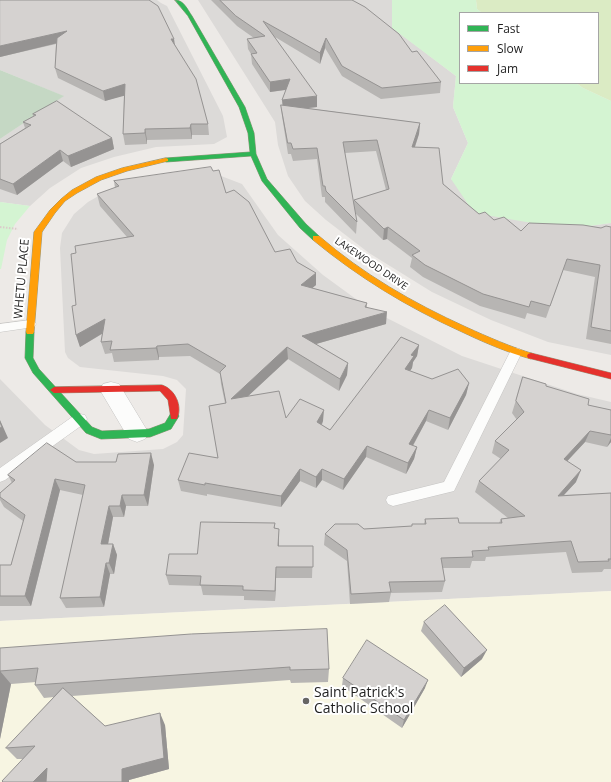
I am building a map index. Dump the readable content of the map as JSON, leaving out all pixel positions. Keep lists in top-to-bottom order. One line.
{"streets":{"street":["LAKEWOOD DRIVE","WHETU PLACE"]},"crossings":[["LAKEWOOD DRIVE","WHETU PLACE"]],"places":["Saint Patrick's Catholic School"],"legend":["Fast","Slow","Jam"]}
